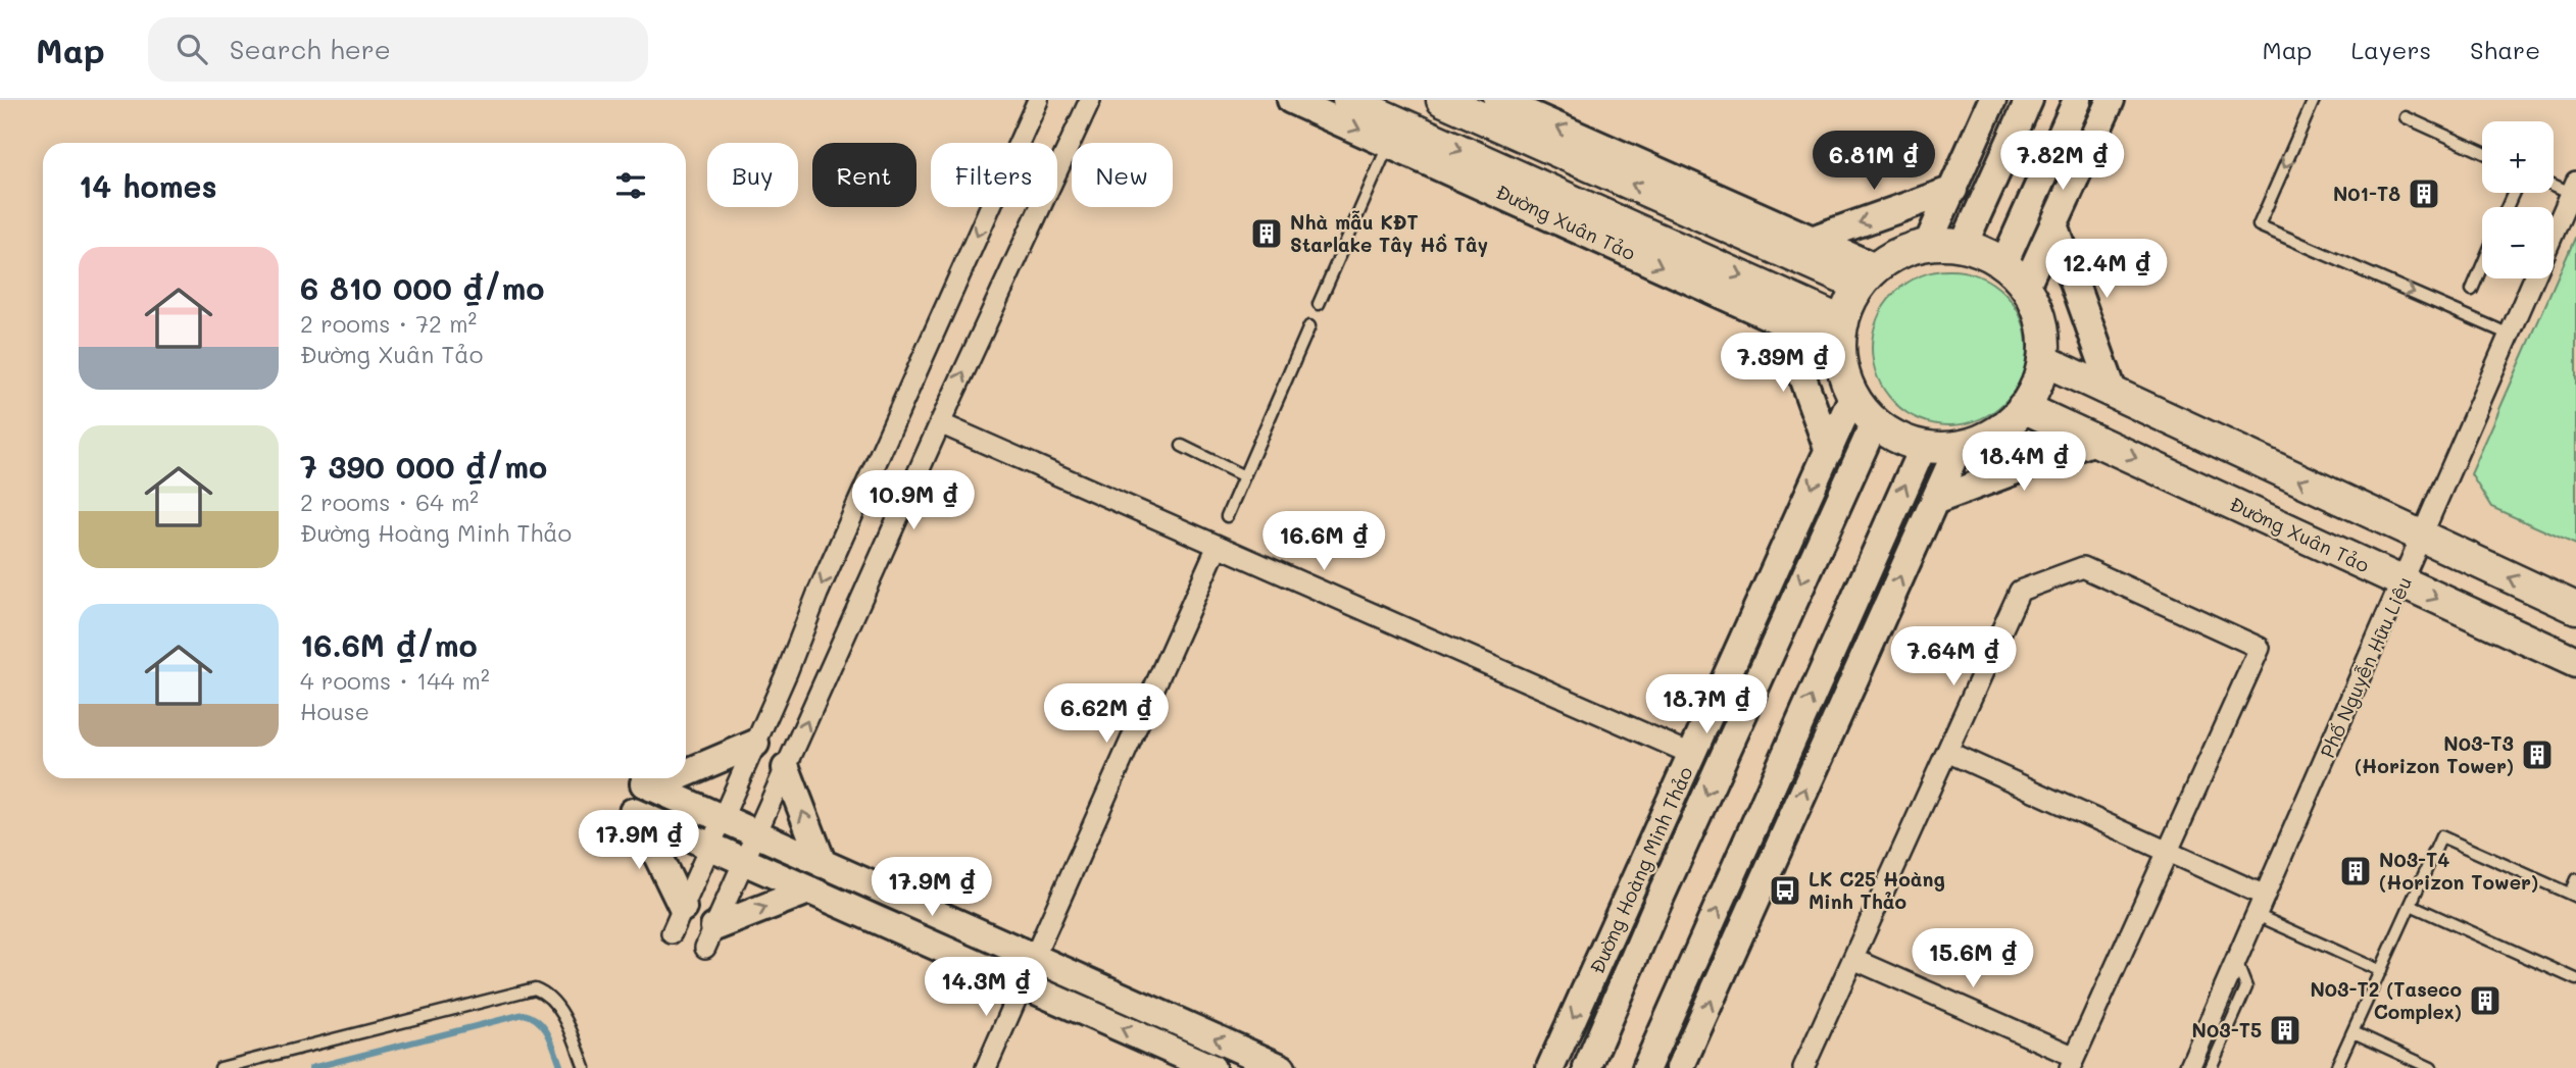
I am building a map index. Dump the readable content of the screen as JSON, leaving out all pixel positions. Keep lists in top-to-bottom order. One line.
{"streets":{"main road":["Đường Xuân Tảo","Đường Hoàng Minh Thảo"],"street":["Phố Nguyễn Hữu Liêu"]},"crossings":[["Đường Xuân Tảo","Phố Nguyễn Hữu Liêu"],["Đường Xuân Tảo","Đường Hoàng Minh Thảo"]],"places":{"building":["N01-T8","Nhà mẫu KĐT Starlake Tây Hồ Tây","N03-T3 (Horizon Tower)","N03-T4 (Horizon Tower)","N03-T2 (Taseco Complex)","N03-T5"],"bus stop":["LK C25 Hoàng Minh Thảo"]},"page":{"header":"Map","search":"Search here","nav":["Map","Layers","Share"],"map_buttons":["+","−"],"price":["6.81M ₫","7.82M ₫","12.4M ₫","7.39M ₫","18.4M ₫","10.9M ₫","16.6M ₫","7.64M ₫","18.7M ₫","6.62M ₫","17.9M ₫","17.9M ₫","15.6M ₫","14.3M ₫"],"chip":["Buy","Rent","Filters","New"],"heading":"14 homes","list":[{"name":"6 810 000 ₫/mo","note":"2 rooms · 72 m² · Đường Xuân Tảo"},{"name":"7 390 000 ₫/mo","note":"2 rooms · 64 m² · Đường Hoàng Minh Thảo"},{"name":"16.6M ₫/mo","note":"4 rooms · 144 m² · House"}]}}
